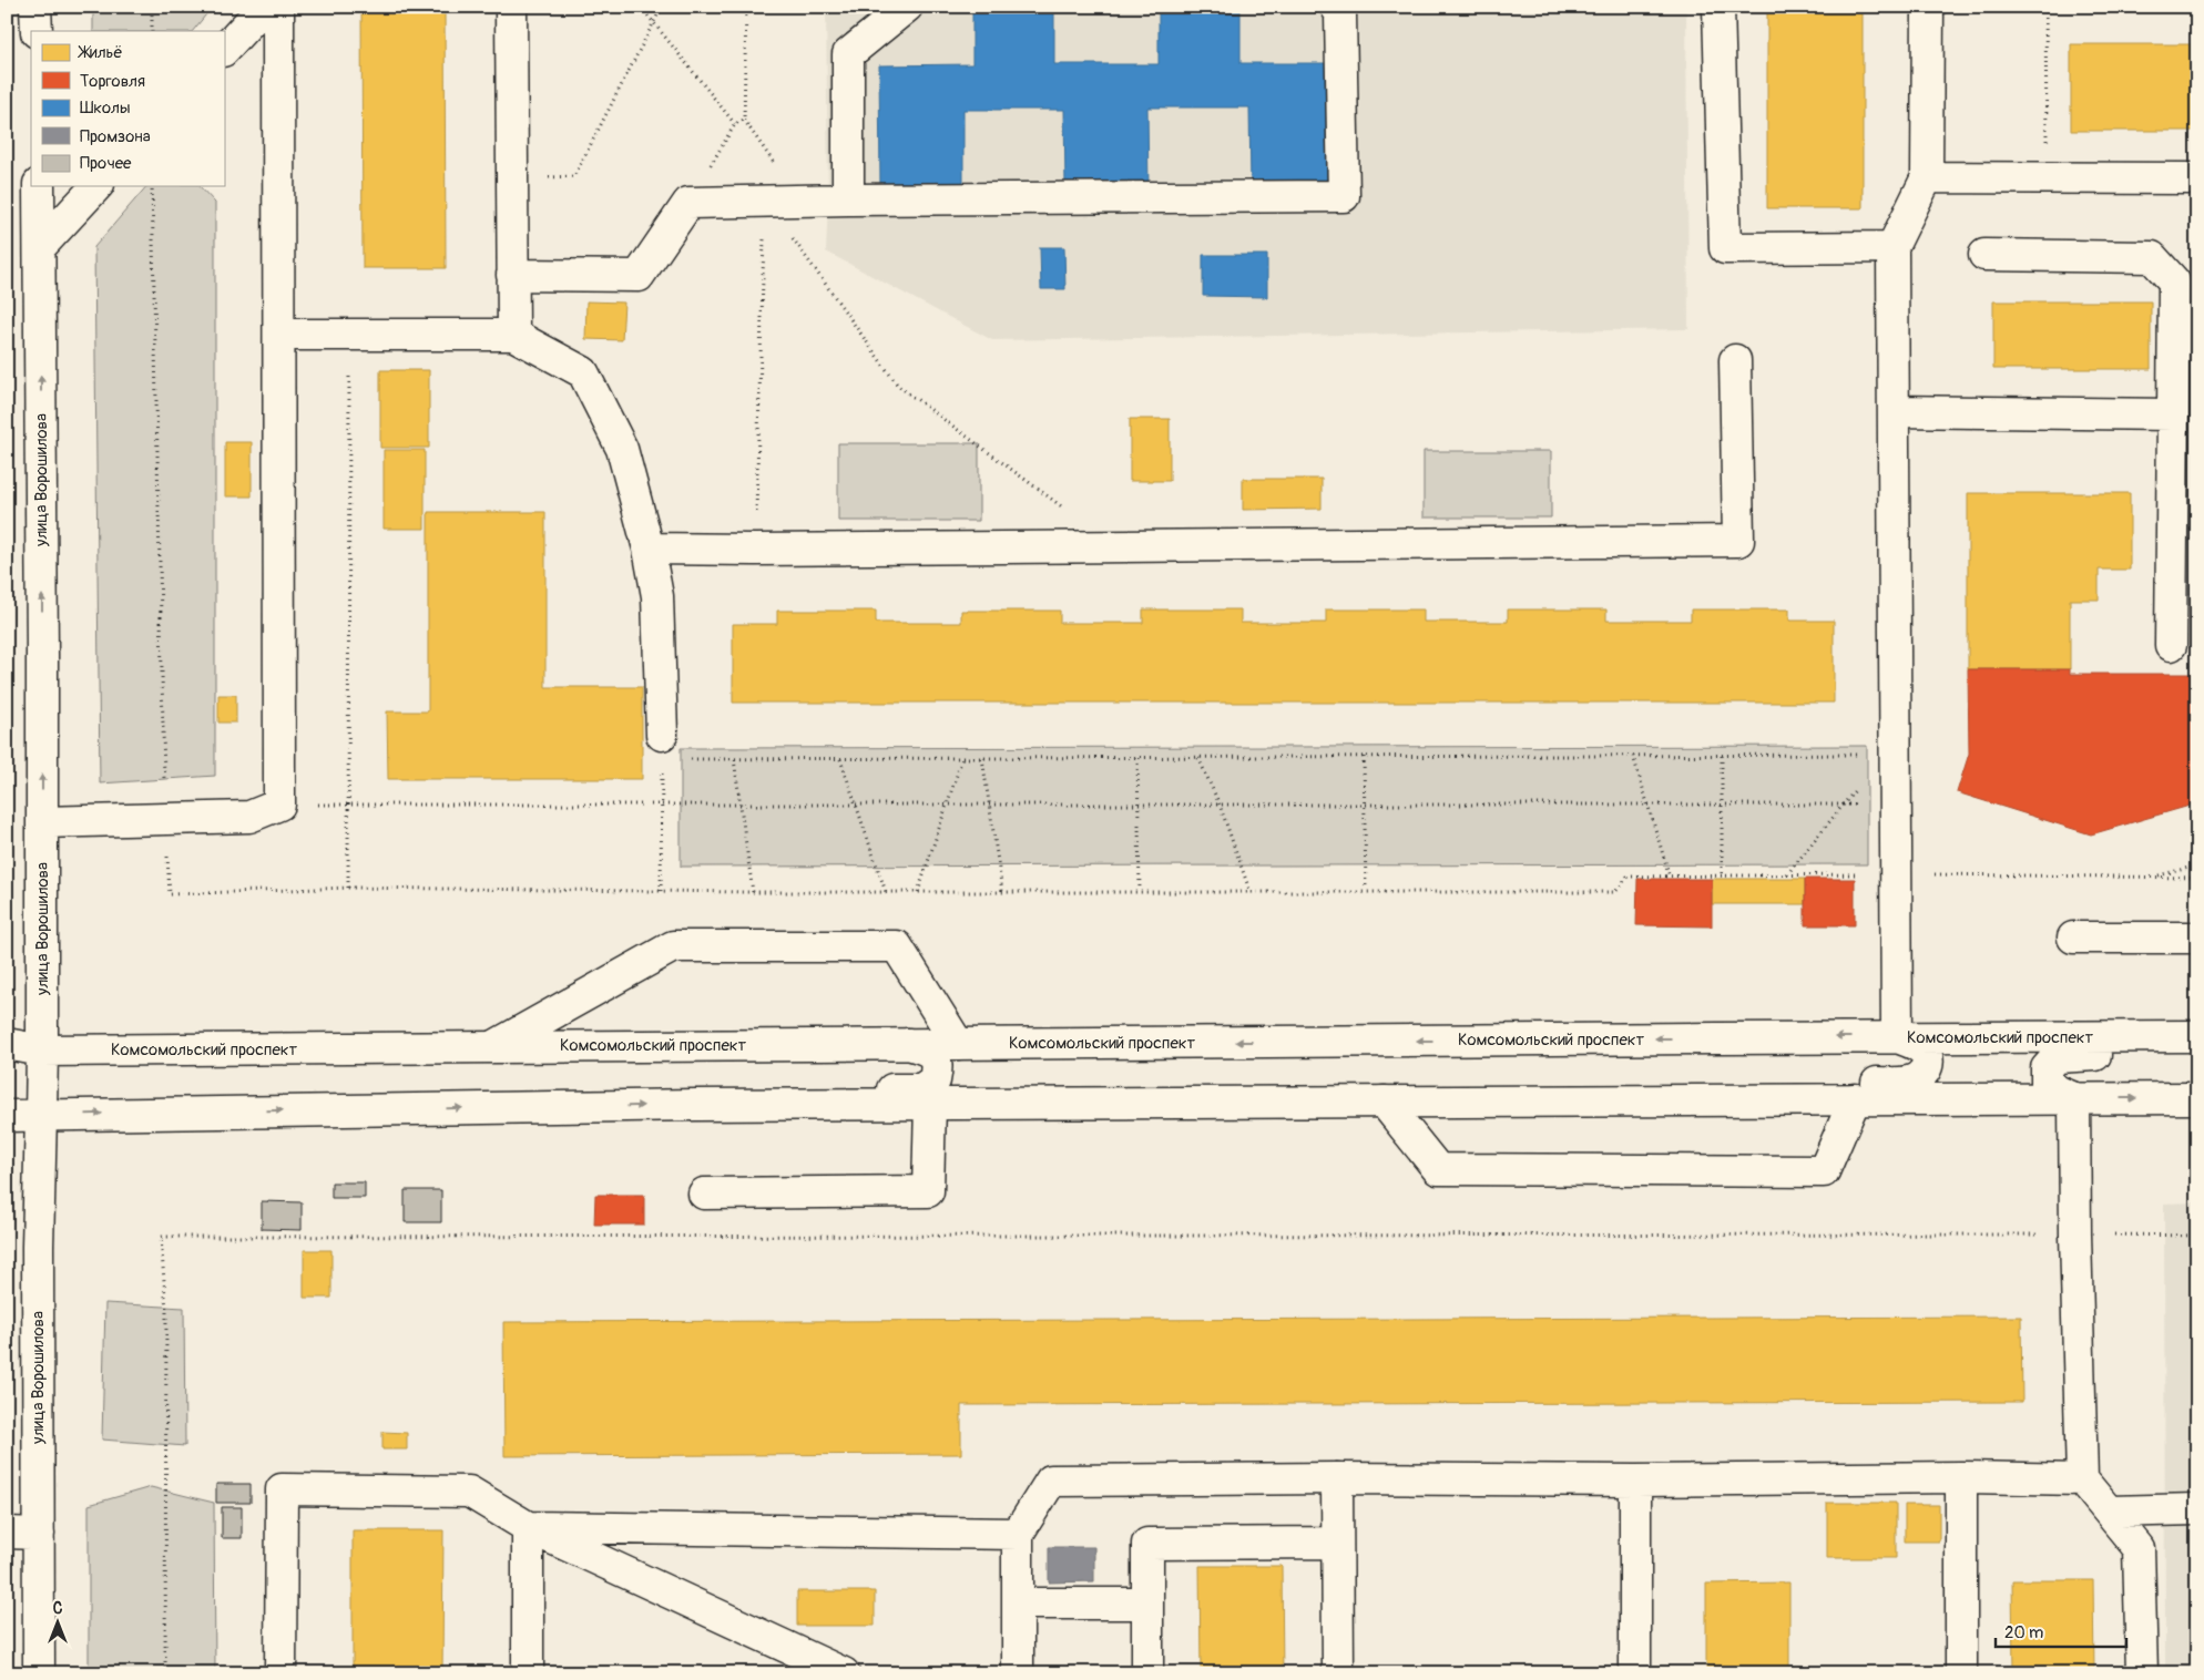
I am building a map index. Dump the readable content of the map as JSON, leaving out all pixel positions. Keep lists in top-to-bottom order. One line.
{"streets":{"main road":["улица Ворошилова","Комсомольский проспект"]},"crossings":[["улица Ворошилова","Комсомольский проспект"]],"legend":["Жильё","Торговля","Школы","Промзона","Прочее"],"scale_bar":"20 m","north":"top"}
